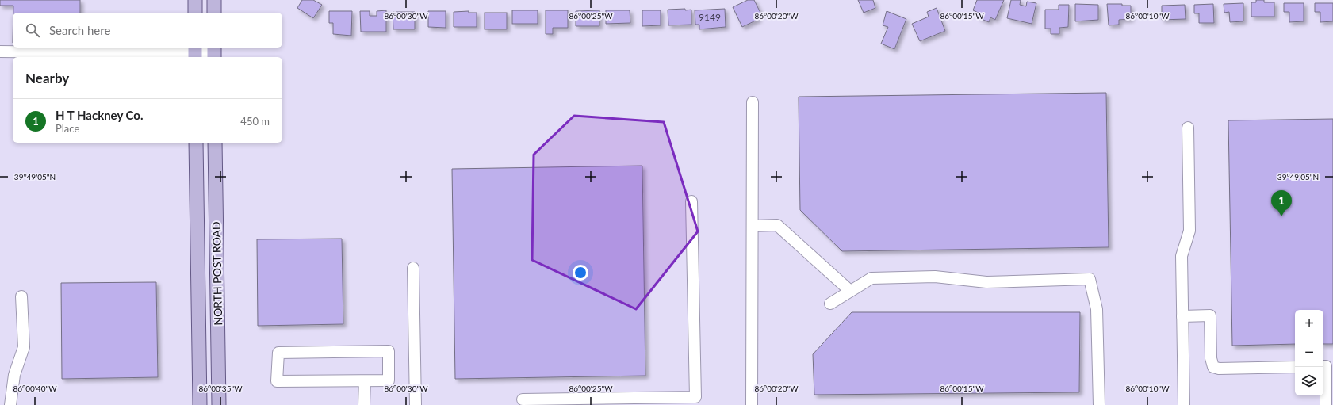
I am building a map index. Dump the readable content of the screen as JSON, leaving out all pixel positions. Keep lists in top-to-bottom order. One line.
{"streets":{"main road":["NORTH POST ROAD"]},"house_numbers":["9149"],"page":{"search":"Search here","heading":"Nearby","list":[{"mark":"1","name":"H T Hackney Co.","note":"Place","value":"450 m"}],"pins":"1","map_buttons":["+","−"]},"coordinates":["86°00'30\"W","86°00'25\"W","86°00'20\"W","86°00'15\"W","86°00'10\"W","39°49'05\"N","86°00'40\"W","86°00'35\"W"]}
